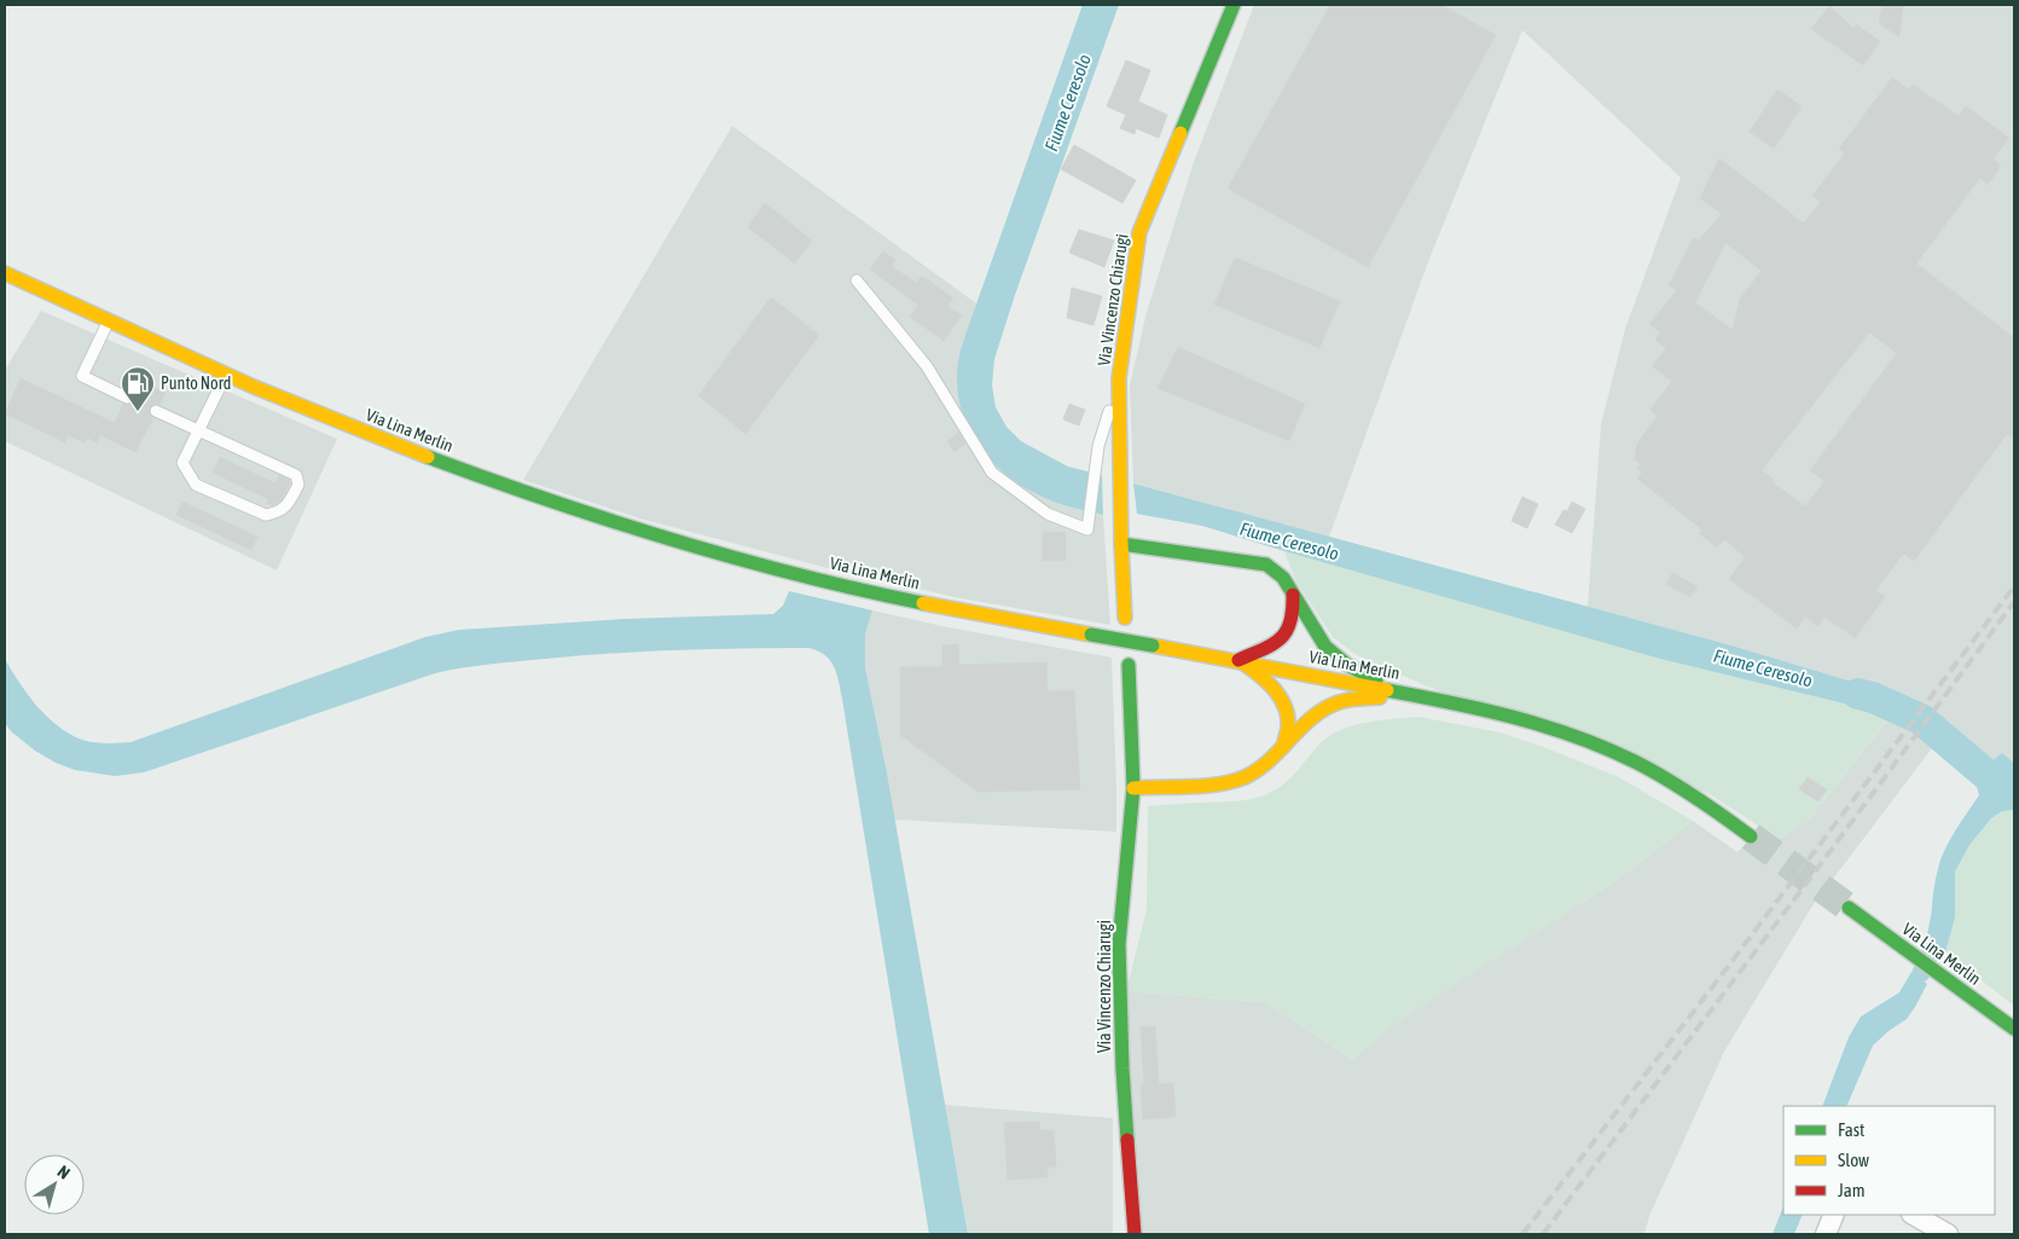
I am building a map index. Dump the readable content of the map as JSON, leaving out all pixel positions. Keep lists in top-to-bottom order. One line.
{"streets":{"main road":["Via Vincenzo Chiarugi","Via Lina Merlin"]},"water":["Fiume Ceresolo"],"places":{"fuel station":["Punto Nord"]},"legend":["Fast","Slow","Jam"],"north":"top right"}
